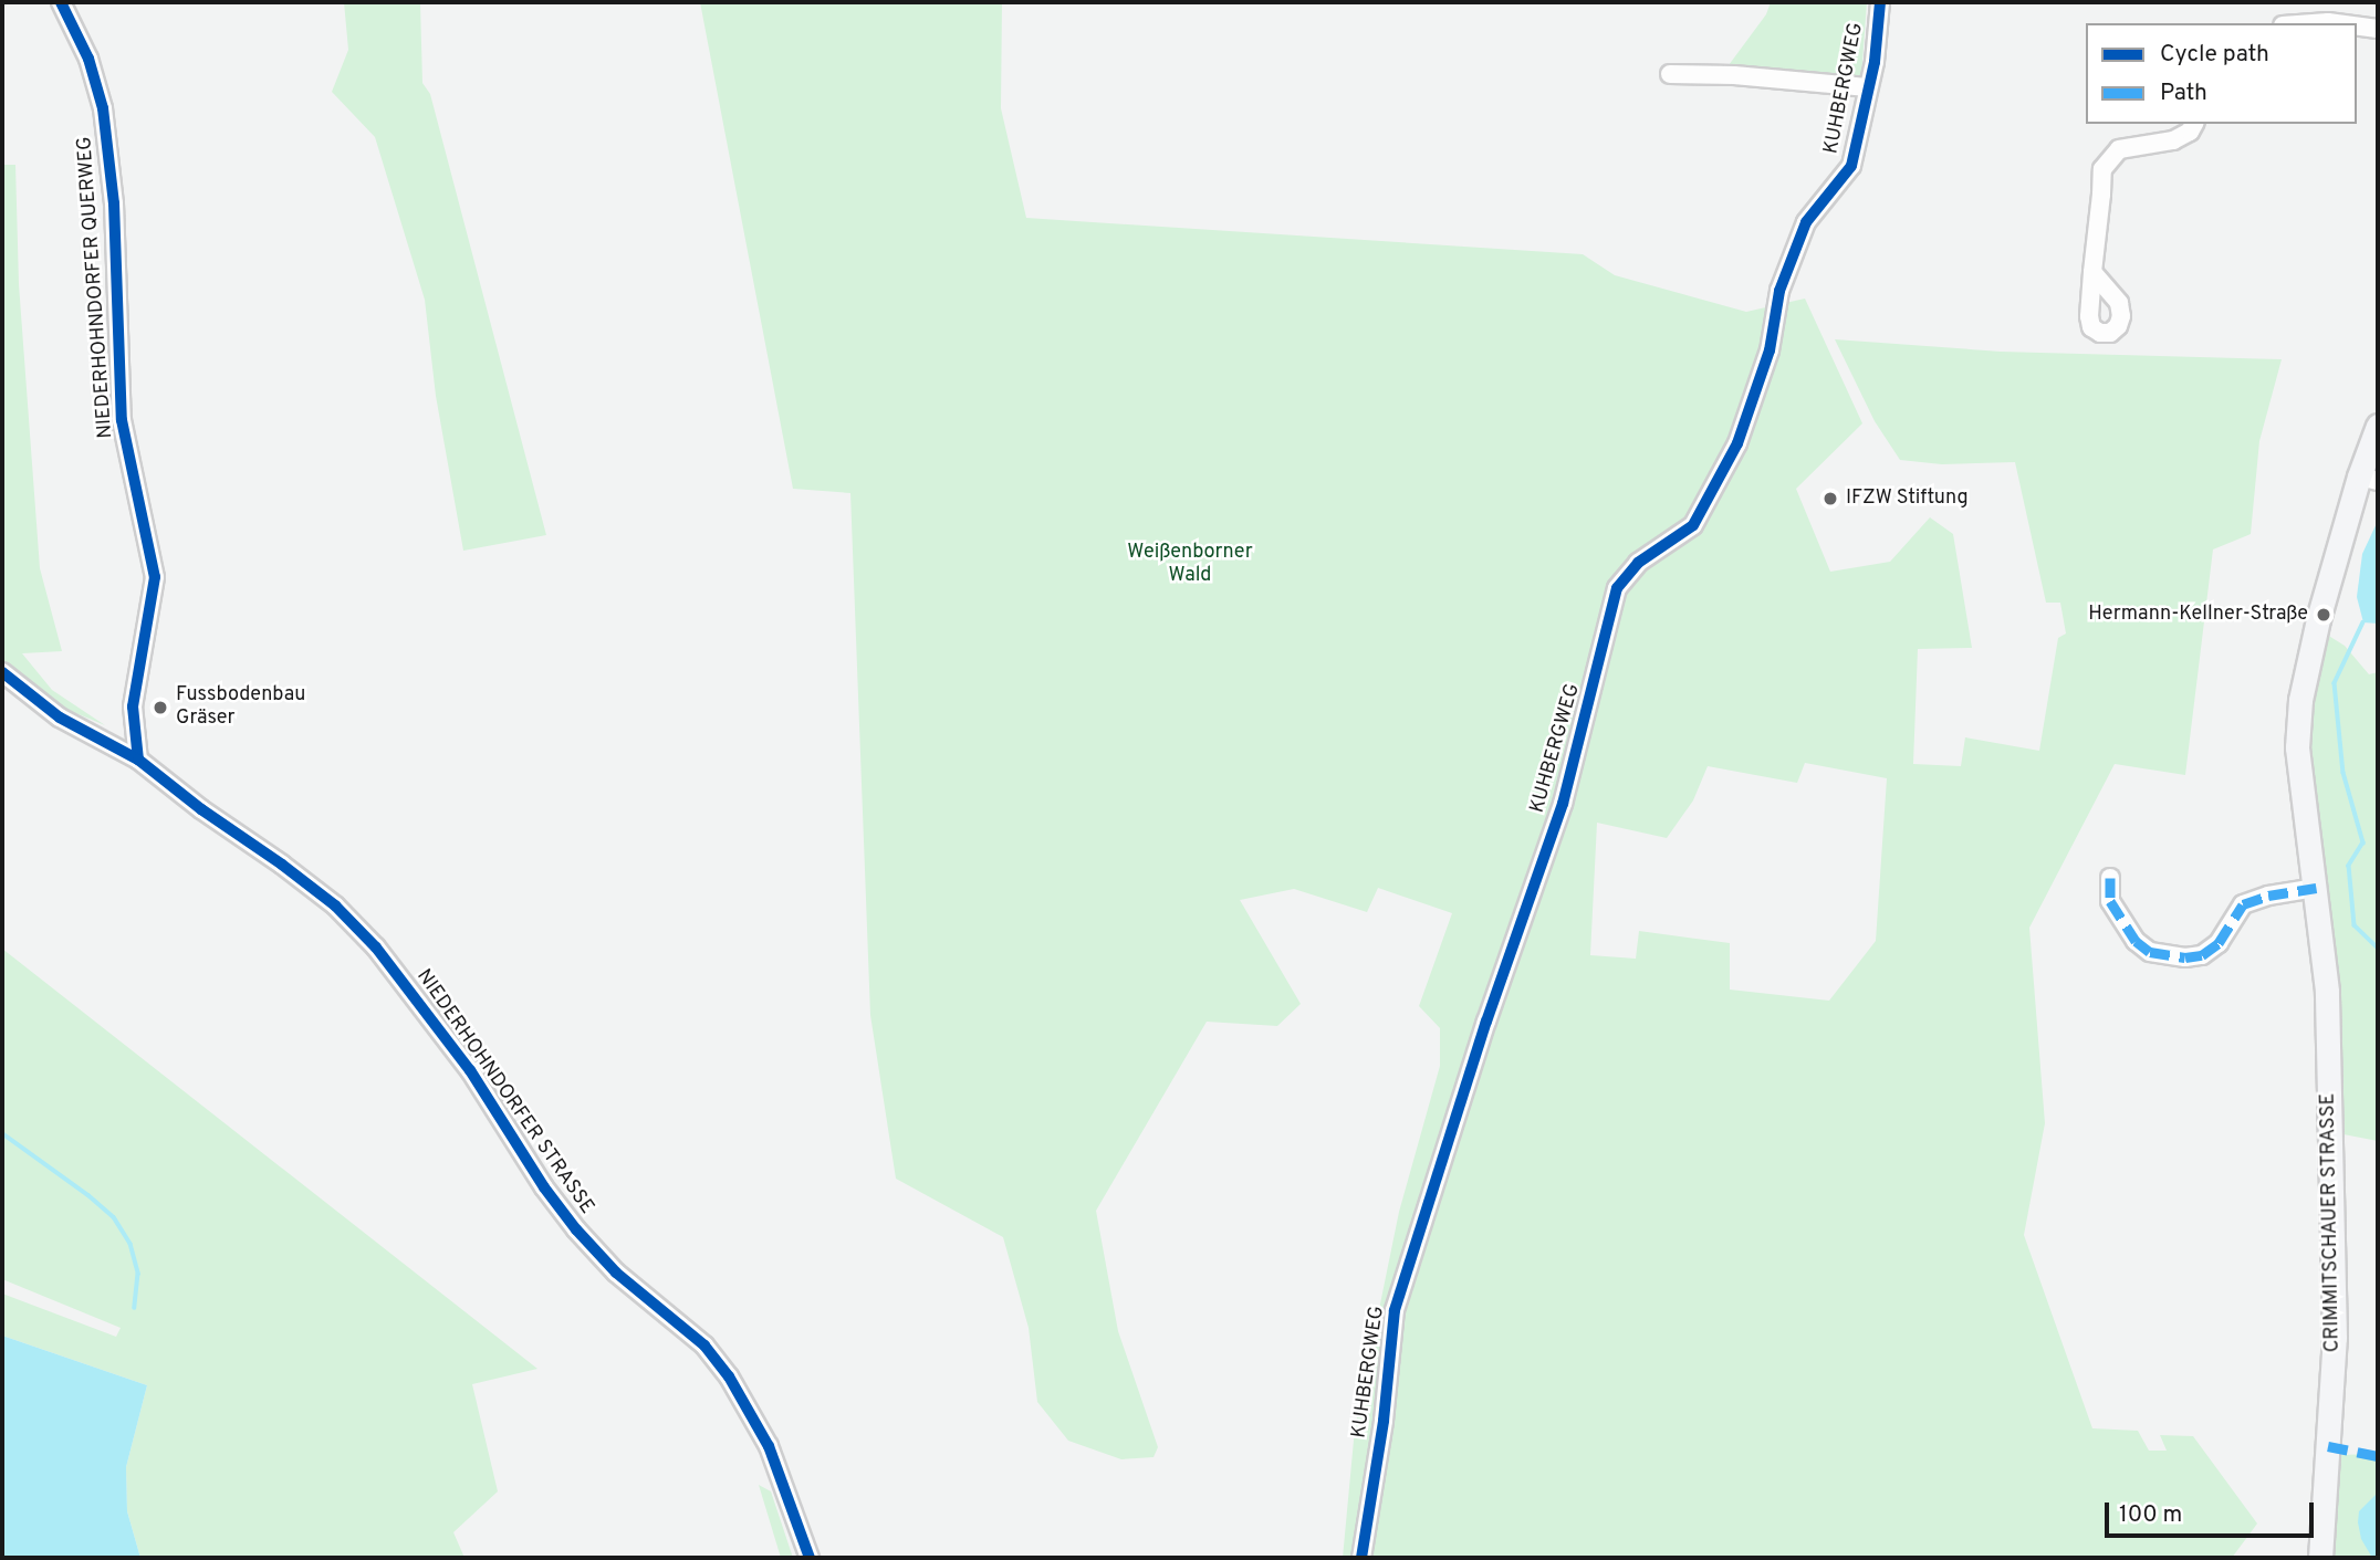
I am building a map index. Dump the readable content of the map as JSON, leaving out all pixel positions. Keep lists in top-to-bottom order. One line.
{"streets":{"main road":["CRIMMITSCHAUER STRASSE"],"street":["KUHBERGWEG","NIEDERHOHNDORFER QUERWEG","NIEDERHOHNDORFER STRASSE"]},"crossings":[["NIEDERHOHNDORFER QUERWEG","NIEDERHOHNDORFER STRASSE"]],"parks":["Weißenborner Wald"],"places":["IFZW Stiftung","Hermann-Kellner-Straße","Fussbodenbau Gräser"],"legend":["Cycle path","Path"],"scale_bar":"100 m"}
